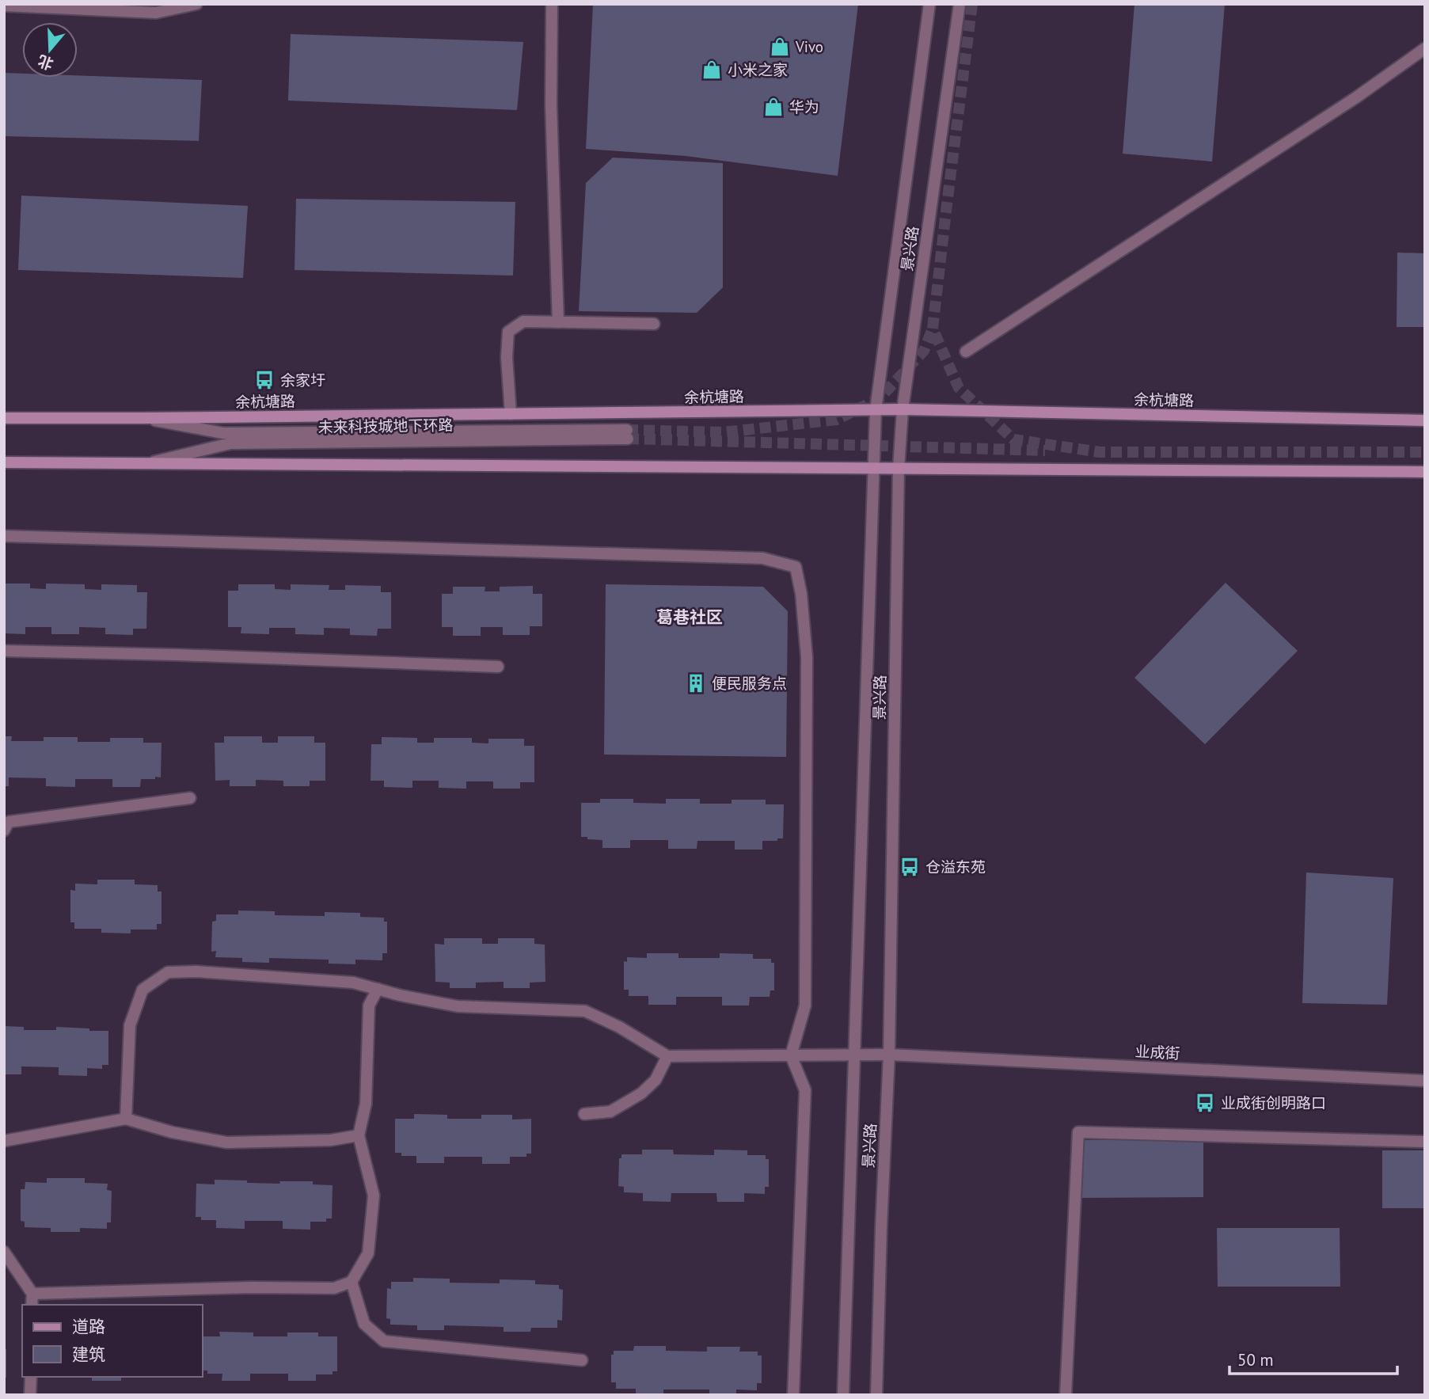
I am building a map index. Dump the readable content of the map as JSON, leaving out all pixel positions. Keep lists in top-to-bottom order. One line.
{"streets":{"main road":["余杭塘路"],"street":["景兴路","未来科技城地下环路","业成街"]},"crossings":[["景兴路","余杭塘路"],["景兴路","业成街"],["余杭塘路","未来科技城地下环路"]],"districts":["葛巷社区"],"places":{"shop":["Vivo","小米之家","华为"],"bus stop":["余家圩","仓溢东苑","业成街创明路口"],"building":["便民服务点"]},"legend":["道路","建筑"],"scale_bar":"50 m","north":"bottom"}
